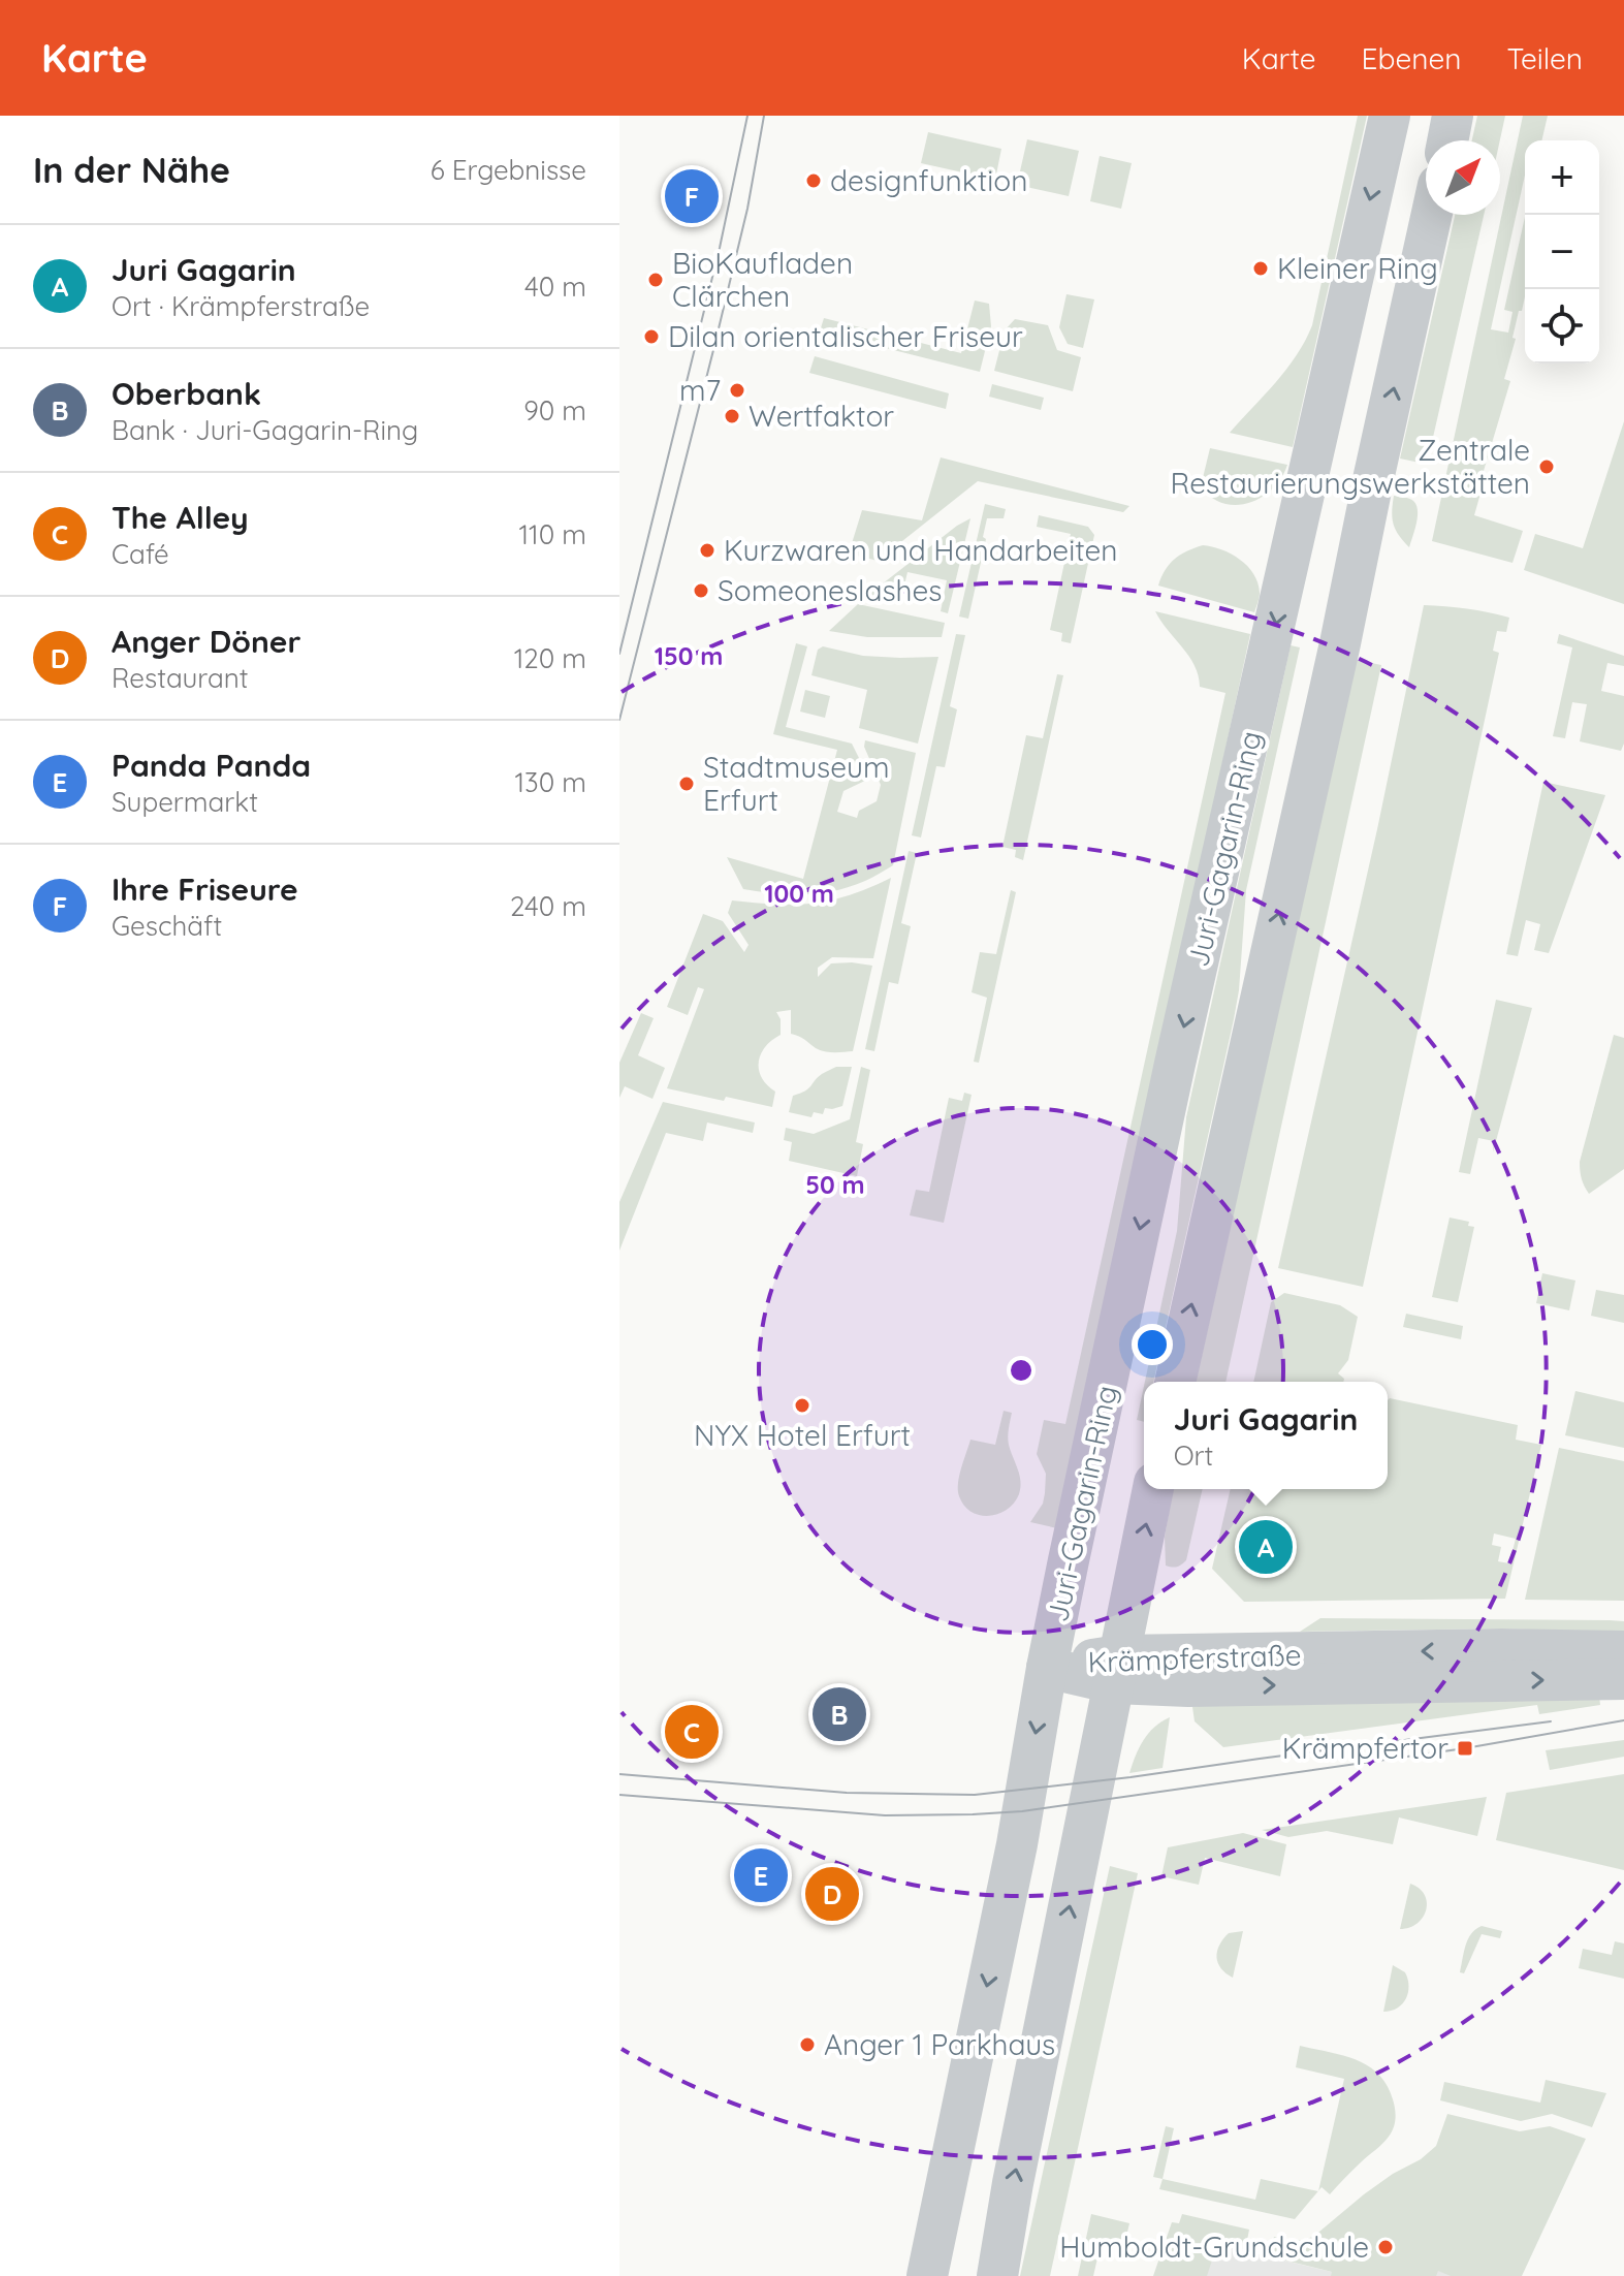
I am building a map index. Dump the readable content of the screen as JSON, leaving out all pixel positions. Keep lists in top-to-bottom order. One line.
{"streets":{"street":["Juri-Gagarin-Ring","Krämpferstraße"]},"crossings":[["Juri-Gagarin-Ring","Krämpferstraße"]],"places":{"other":["designfunktion","Kleiner Ring","BioKaufladen Clärchen","Dilan orientalischer Friseur","m7","Wertfaktor","Zentrale Restaurierungswerkstätten","Kurzwaren und Handarbeiten","Someoneslashes","Stadtmuseum Erfurt","NYX Hotel Erfurt","Anger 1 Parkhaus","Humboldt-Grundschule"],"transit":["Krämpfertor"]},"north":"top right","page":{"header":"Karte","nav":["Karte","Ebenen","Teilen"],"heading":["In der Nähe","6 Ergebnisse"],"map_buttons":["+","−"],"pins":["F","A","B","C","E","D"],"list":[{"mark":"A","name":"Juri Gagarin","note":"Ort · Krämpferstraße","value":"40 m"},{"mark":"B","name":"Oberbank","note":"Bank · Juri-Gagarin-Ring","value":"90 m"},{"mark":"C","name":"The Alley","note":"Café","value":"110 m"},{"mark":"D","name":"Anger Döner","note":"Restaurant","value":"120 m"},{"mark":"E","name":"Panda Panda","note":"Supermarkt","value":"130 m"},{"mark":"F","name":"Ihre Friseure","note":"Geschäft","value":"240 m"}],"popup":["Juri Gagarin","Ort"]},"rings":["150 m","100 m","50 m"]}
